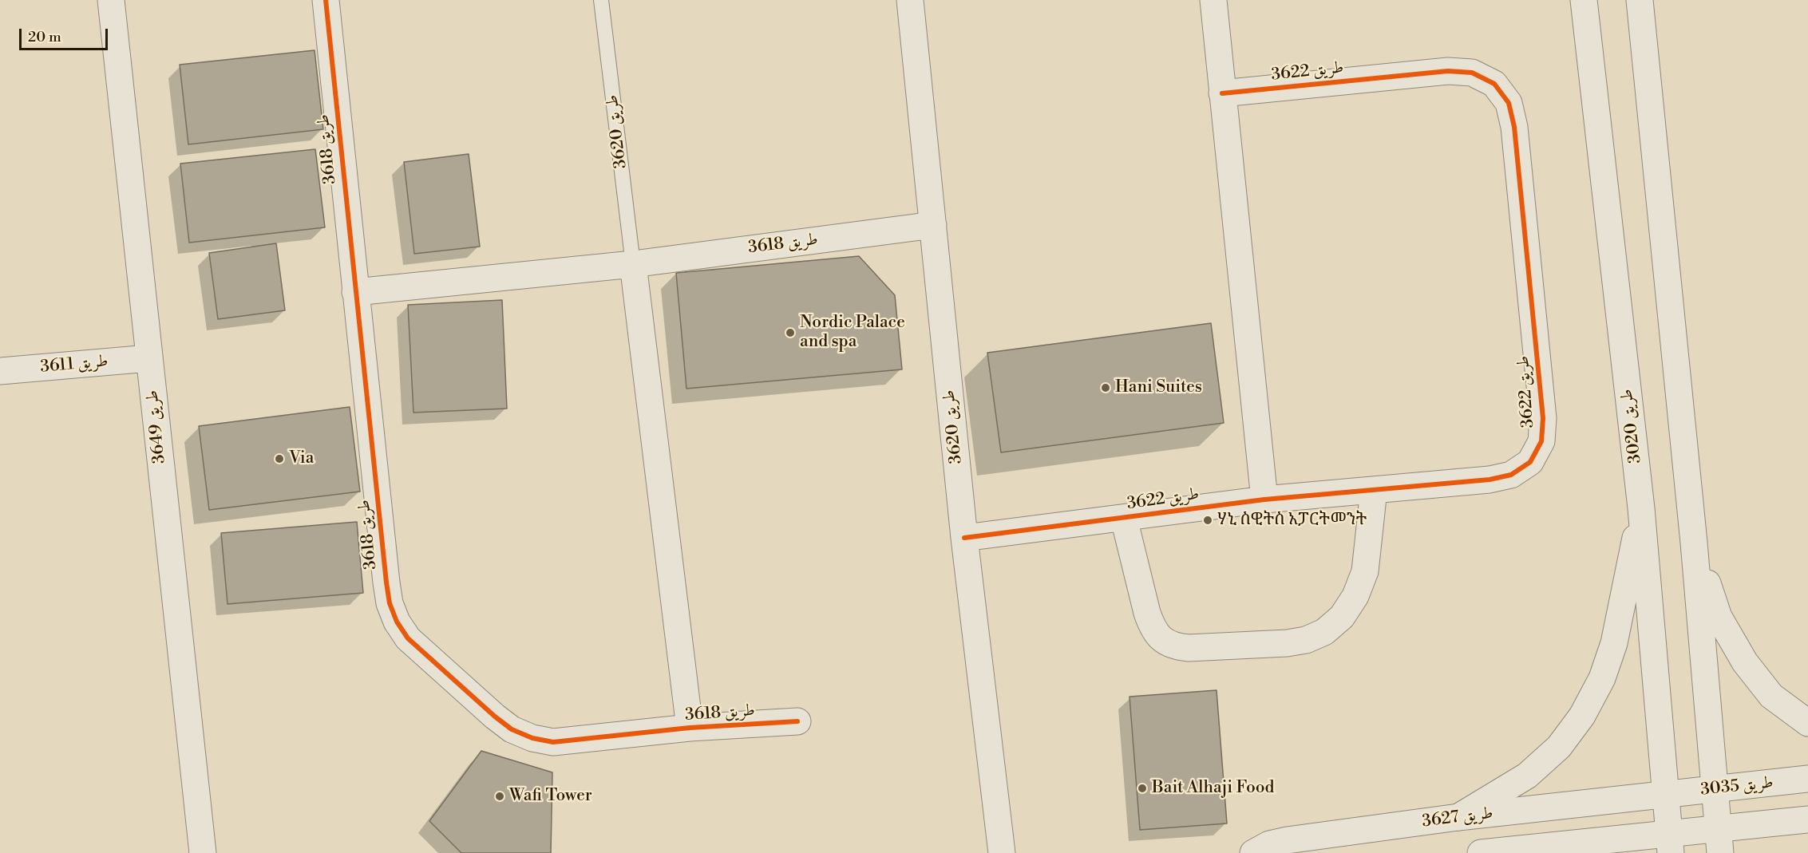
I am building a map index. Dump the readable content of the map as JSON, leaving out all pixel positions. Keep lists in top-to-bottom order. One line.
{"streets":{"street":["طريق 3622","طريق 3620","طريق 3618","طريق 3611","طريق 3020","طريق 3649","طريق 3035","طريق 3627"]},"crossings":[["طريق 3622","طريق 3620"],["طريق 3620","طريق 3618"],["طريق 3611","طريق 3649"],["طريق 3020","طريق 3035"],["طريق 3020","طريق 3627"],["طريق 3035","طريق 3627"]],"places":["Nordic Palace and spa","Hani Suites","Via","ሃኒ ስዊትስ አፓርትመንት","Bait Alhaji Food","Wafi Tower"],"scale_bar":"20 m"}
